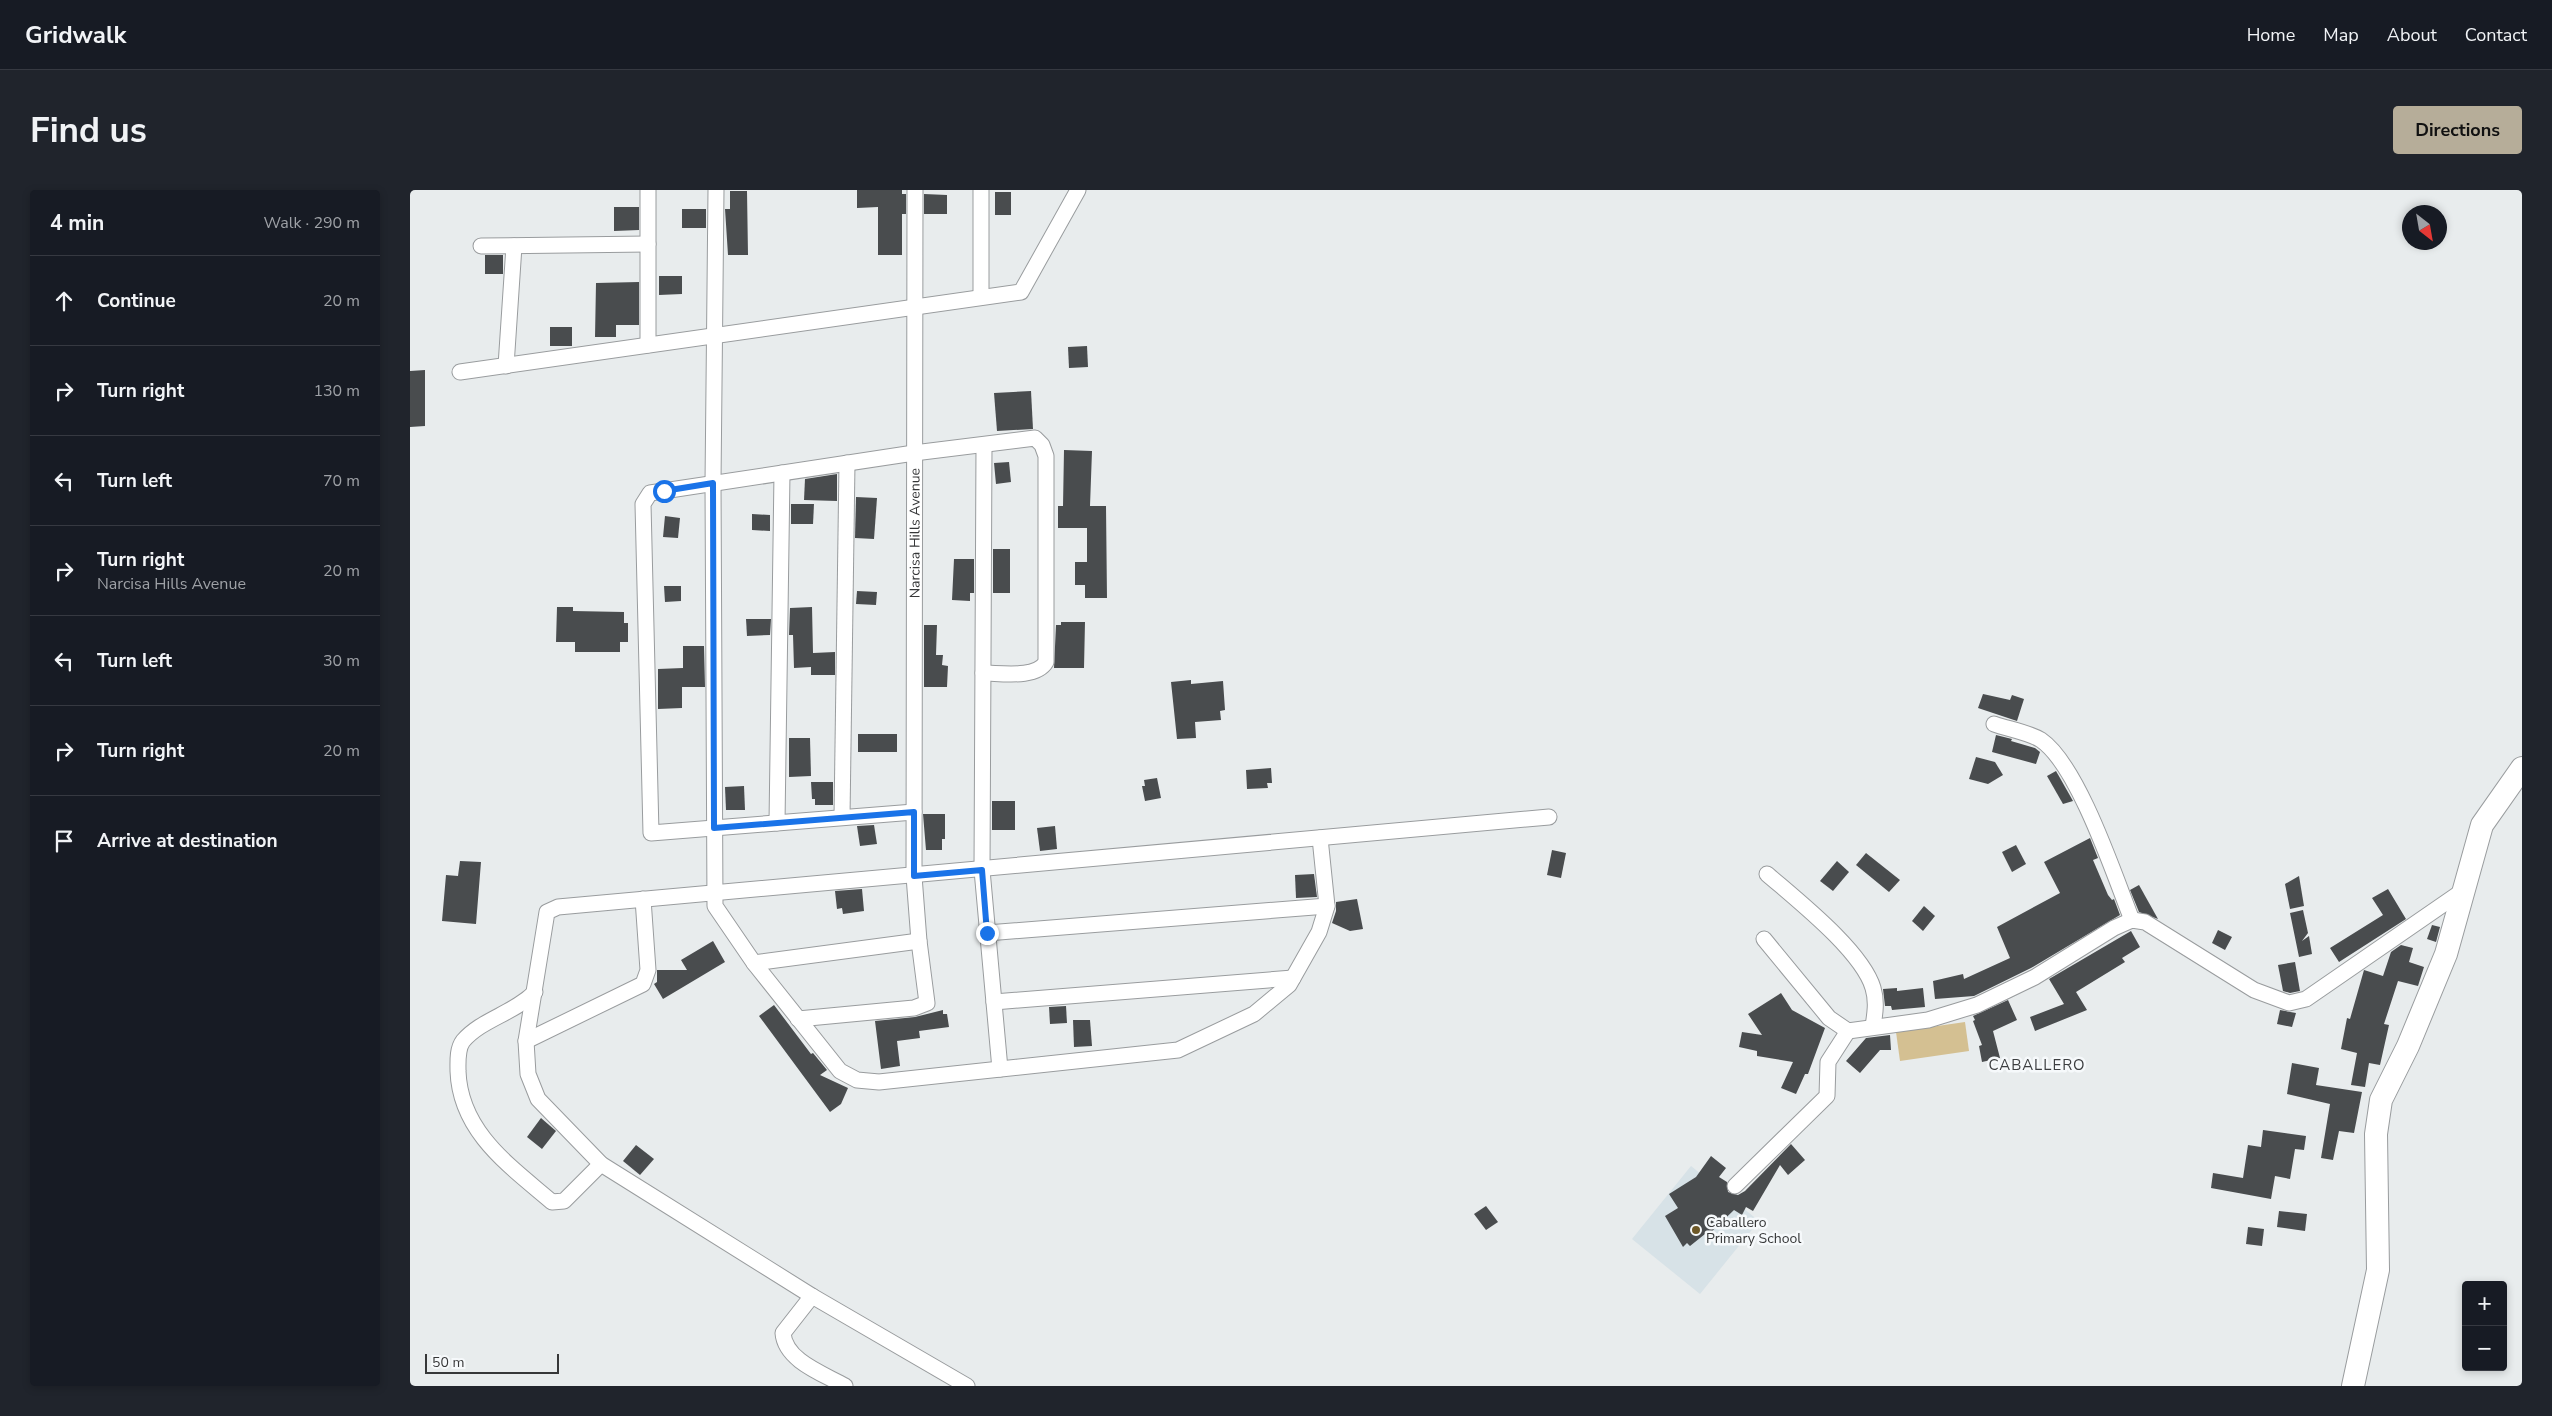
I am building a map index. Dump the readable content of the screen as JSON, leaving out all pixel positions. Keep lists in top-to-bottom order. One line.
{"streets":{"street":["Narcisa Hills Avenue"]},"districts":["CABALLERO"],"places":["Caballero Primary School"],"scale_bar":"50 m","north":"bottom right","page":{"header":"Gridwalk","nav":["Home","Map","About","Contact"],"buttons":"Directions","title":"Find us","heading":["4 min","Walk · 290 m"],"list":[["Continue","20 m"],["Turn right","130 m"],["Turn left","70 m"],["Turn right","Narcisa Hills Avenue","20 m"],["Turn left","30 m"],["Turn right","20 m"],"Arrive at destination"],"map_buttons":["+","−"],"scale":"50 m"}}
